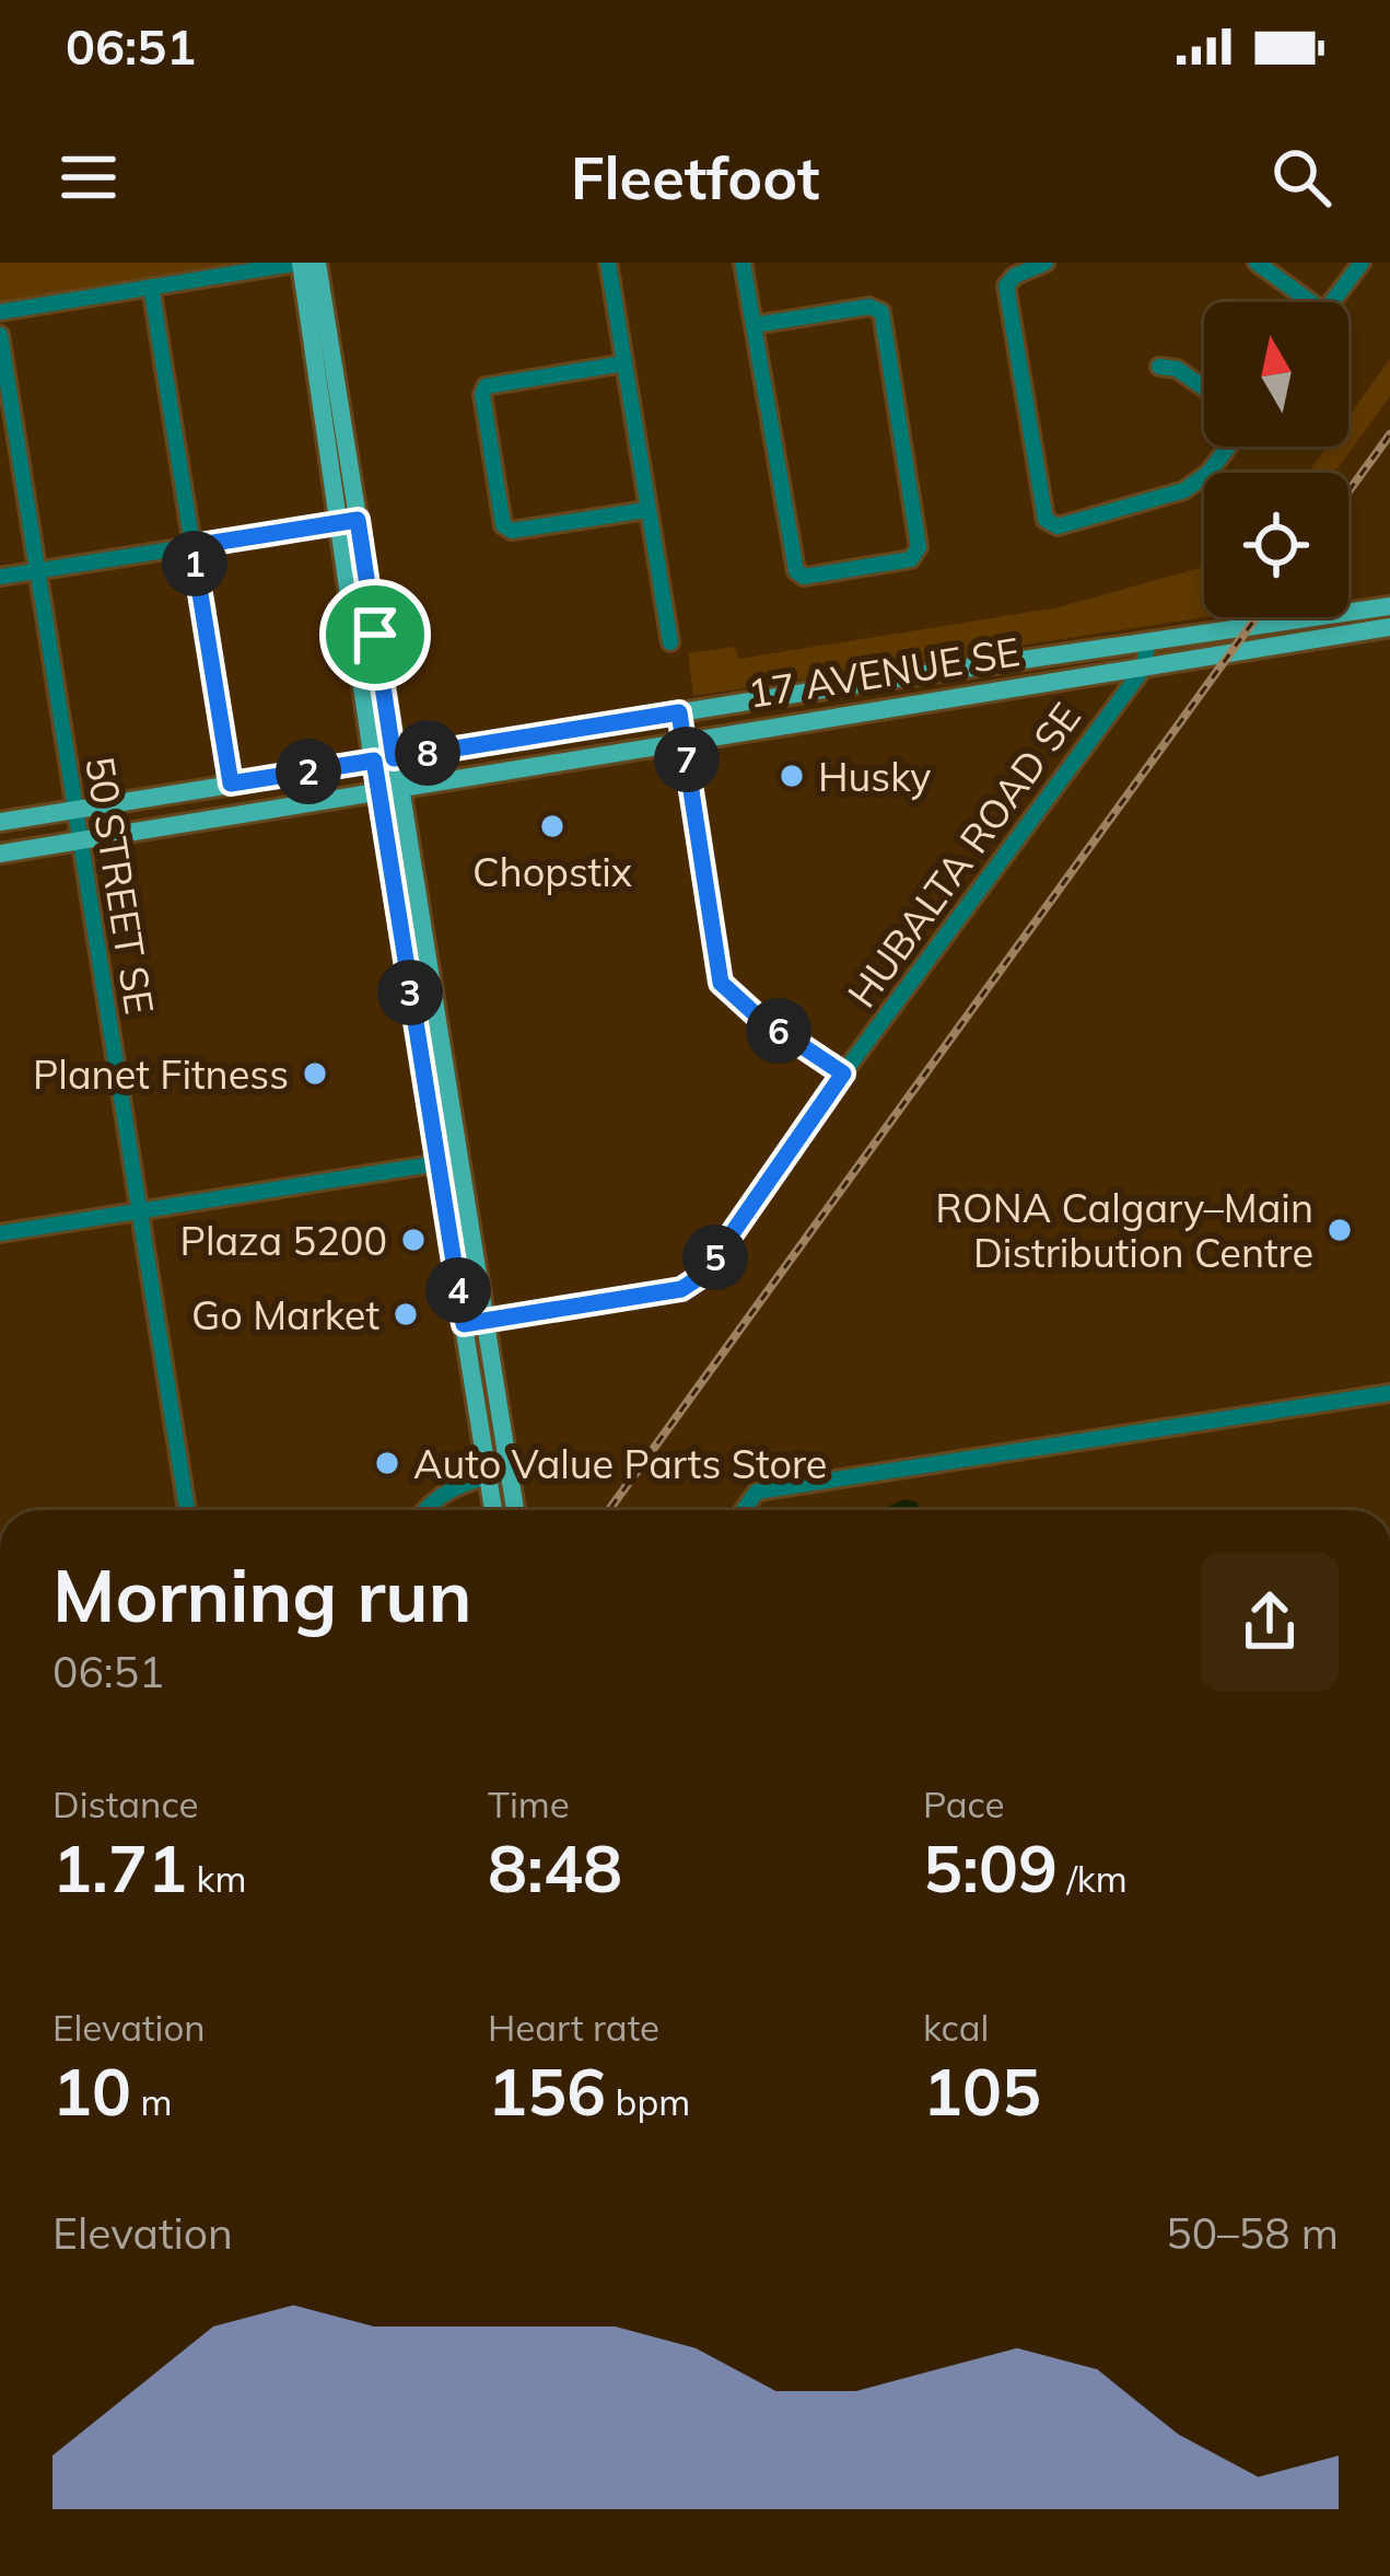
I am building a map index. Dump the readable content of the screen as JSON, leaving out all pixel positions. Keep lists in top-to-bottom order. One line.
{"streets":{"main road":["17 AVENUE SE"],"street":["HUBALTA ROAD SE","50 STREET SE"]},"crossings":[["17 AVENUE SE","HUBALTA ROAD SE"],["17 AVENUE SE","50 STREET SE"]],"places":["Husky","Chopstix","Planet Fitness","RONA Calgary–Main Distribution Centre","Plaza 5200","Go Market","Auto Value Parts Store"],"north":"top","page":{"status":"06:51","header":"Fleetfoot","pins":["1","8","7","2","3","6","5","4"],"heading":["Morning run","06:51"],"stats":[["Distance","1.71 km"],["Time","8:48"],["Pace","5:09 /km"],["Elevation","10 m"],["Heart rate","156 bpm"],["kcal","105"]],"chart":["Elevation","50–58 m"]}}
